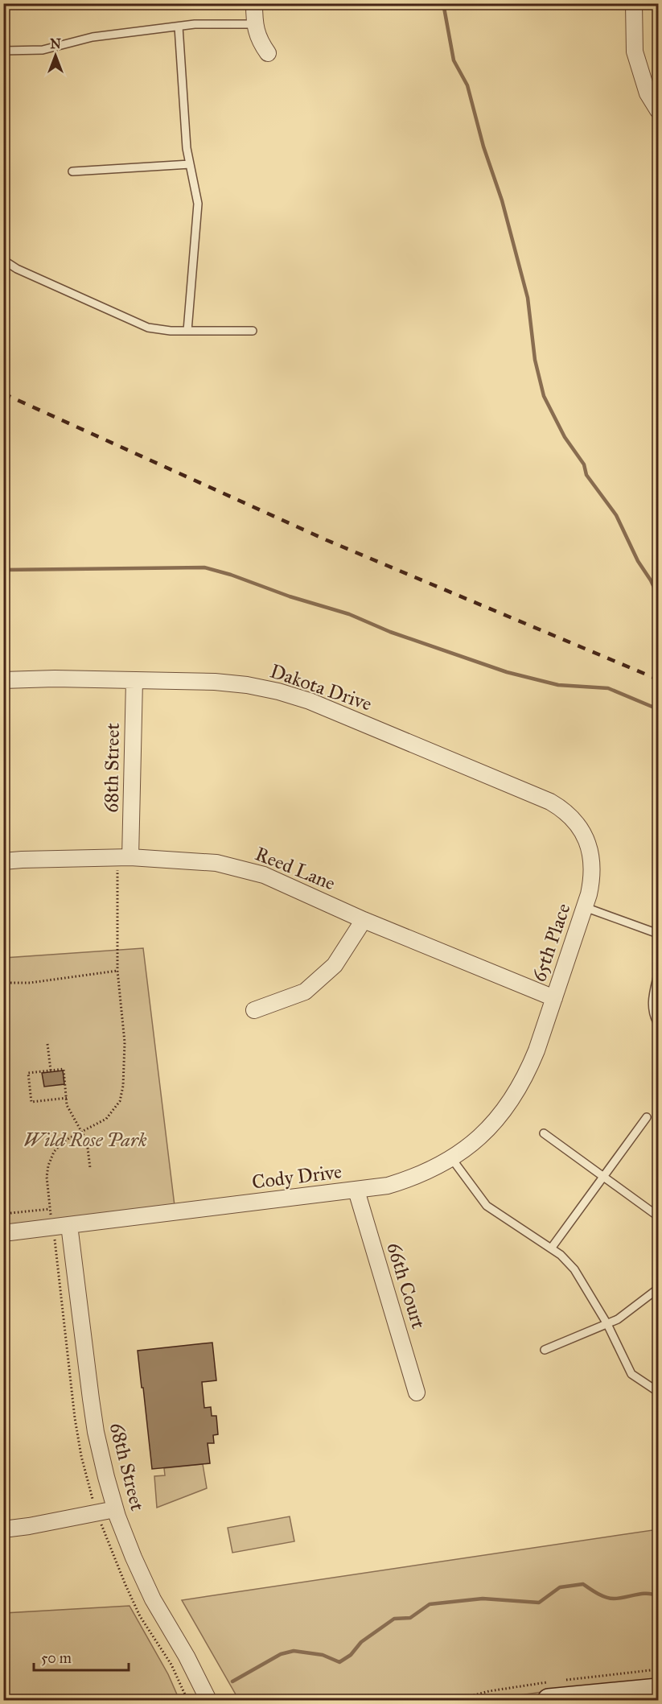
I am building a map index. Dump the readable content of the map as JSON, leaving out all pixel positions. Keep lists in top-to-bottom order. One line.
{"streets":{"street":["Dakota Drive","68th Street","Reed Lane","65th Place","Cody Drive","66th Court"]},"crossings":[["Dakota Drive","68th Street"],["Dakota Drive","65th Place"],["68th Street","Reed Lane"],["68th Street","Cody Drive"],["Reed Lane","65th Place"],["65th Place","Cody Drive"],["Cody Drive","66th Court"]],"parks":["Wild Rose Park"],"scale_bar":"50 m","north":"top"}
